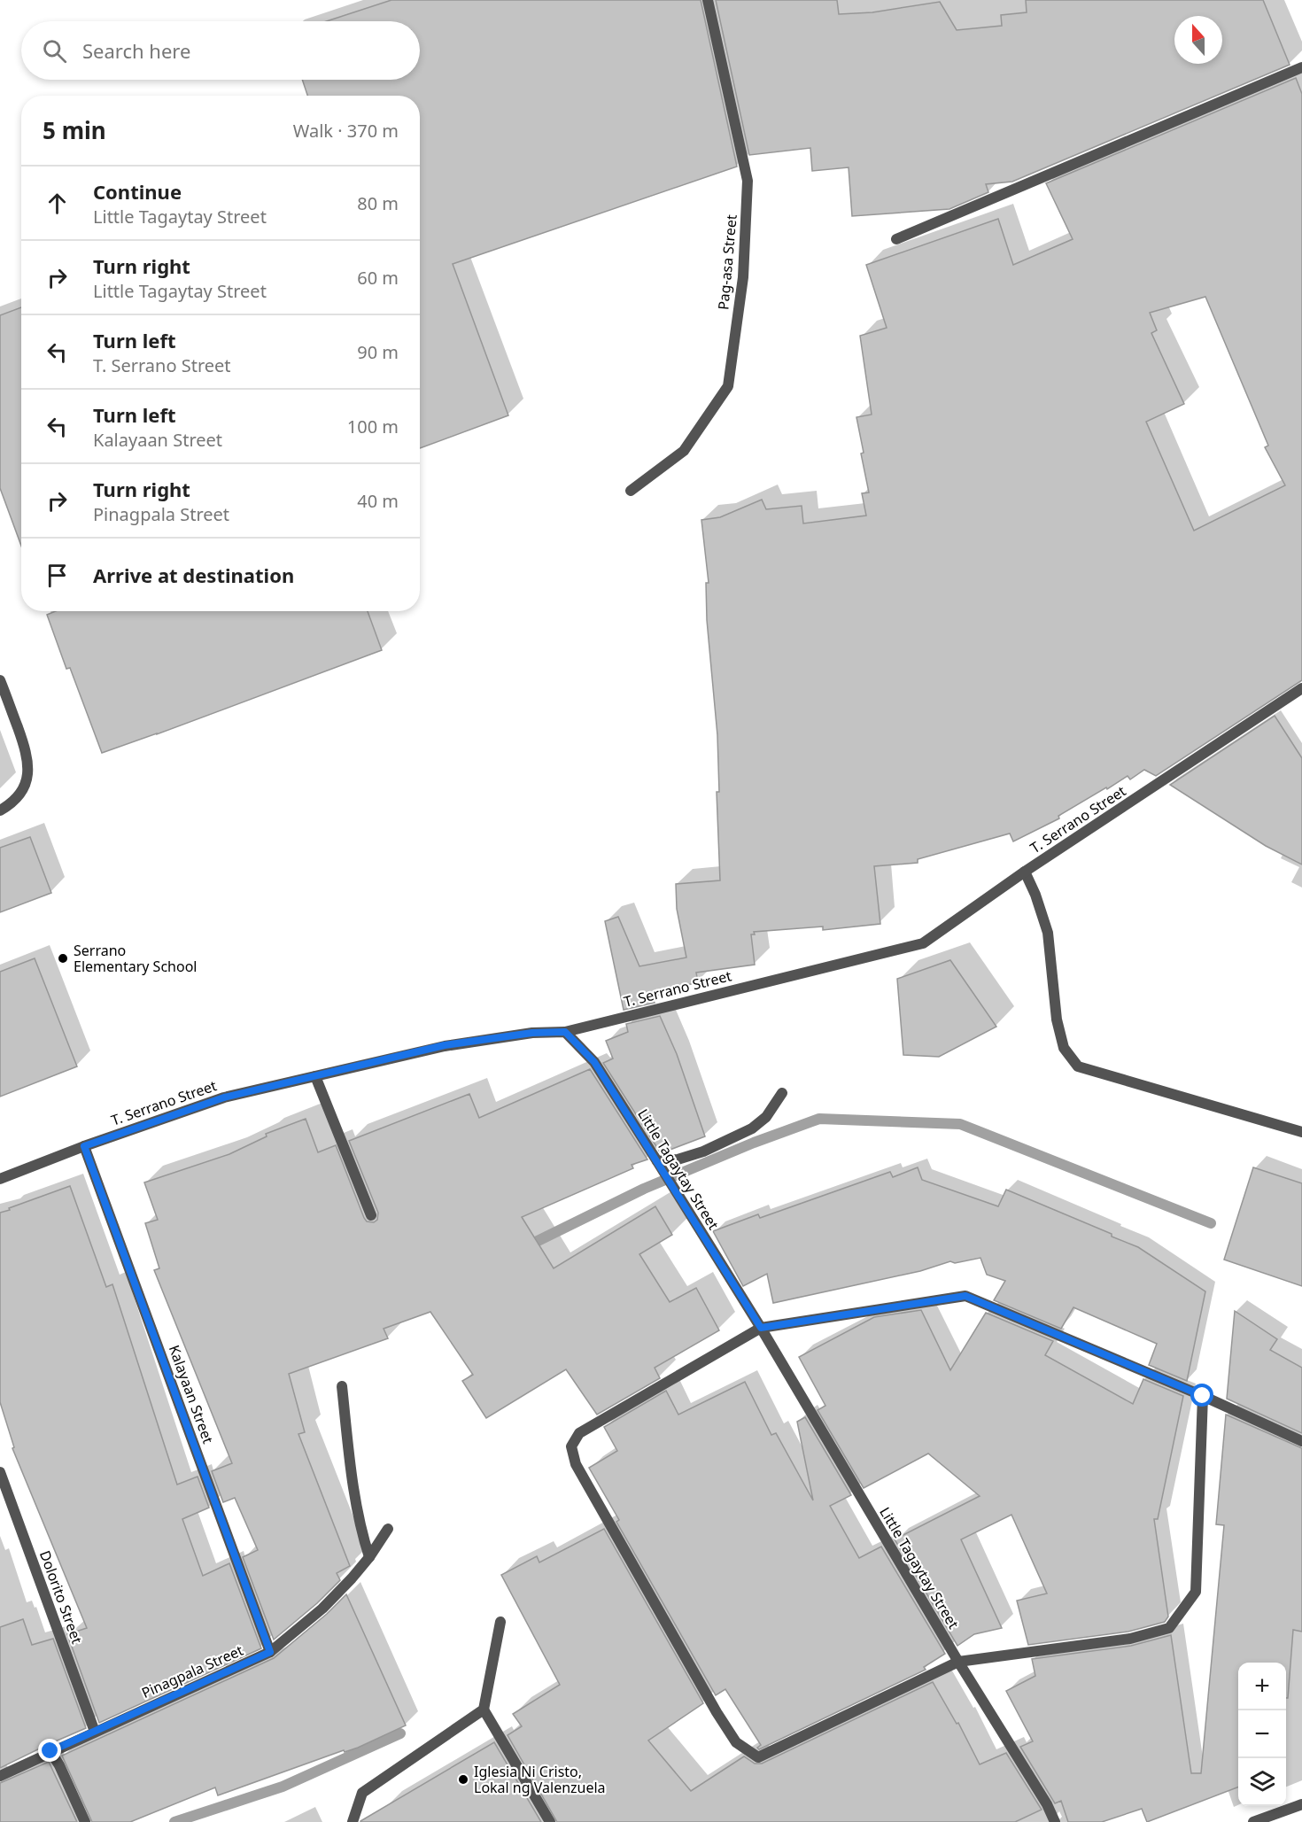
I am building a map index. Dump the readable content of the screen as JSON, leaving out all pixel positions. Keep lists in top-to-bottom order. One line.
{"streets":{"street":["Pag-asa Street","T. Serrano Street","Little Tagaytay Street","Kalayaan Street","Dolorito Street","Pinagpala Street"]},"crossings":[["T. Serrano Street","Little Tagaytay Street"],["T. Serrano Street","Kalayaan Street"],["Kalayaan Street","Pinagpala Street"],["Dolorito Street","Pinagpala Street"]],"places":["Serrano Elementary School","Iglesia Ni Cristo, Lokal ng Valenzuela"],"north":"top","page":{"search":"Search here","heading":["5 min","Walk · 370 m"],"list":[["Continue","Little Tagaytay Street","80 m"],["Turn right","Little Tagaytay Street","60 m"],["Turn left","T. Serrano Street","90 m"],["Turn left","Kalayaan Street","100 m"],["Turn right","Pinagpala Street","40 m"],"Arrive at destination"],"map_buttons":["+","−"]}}
